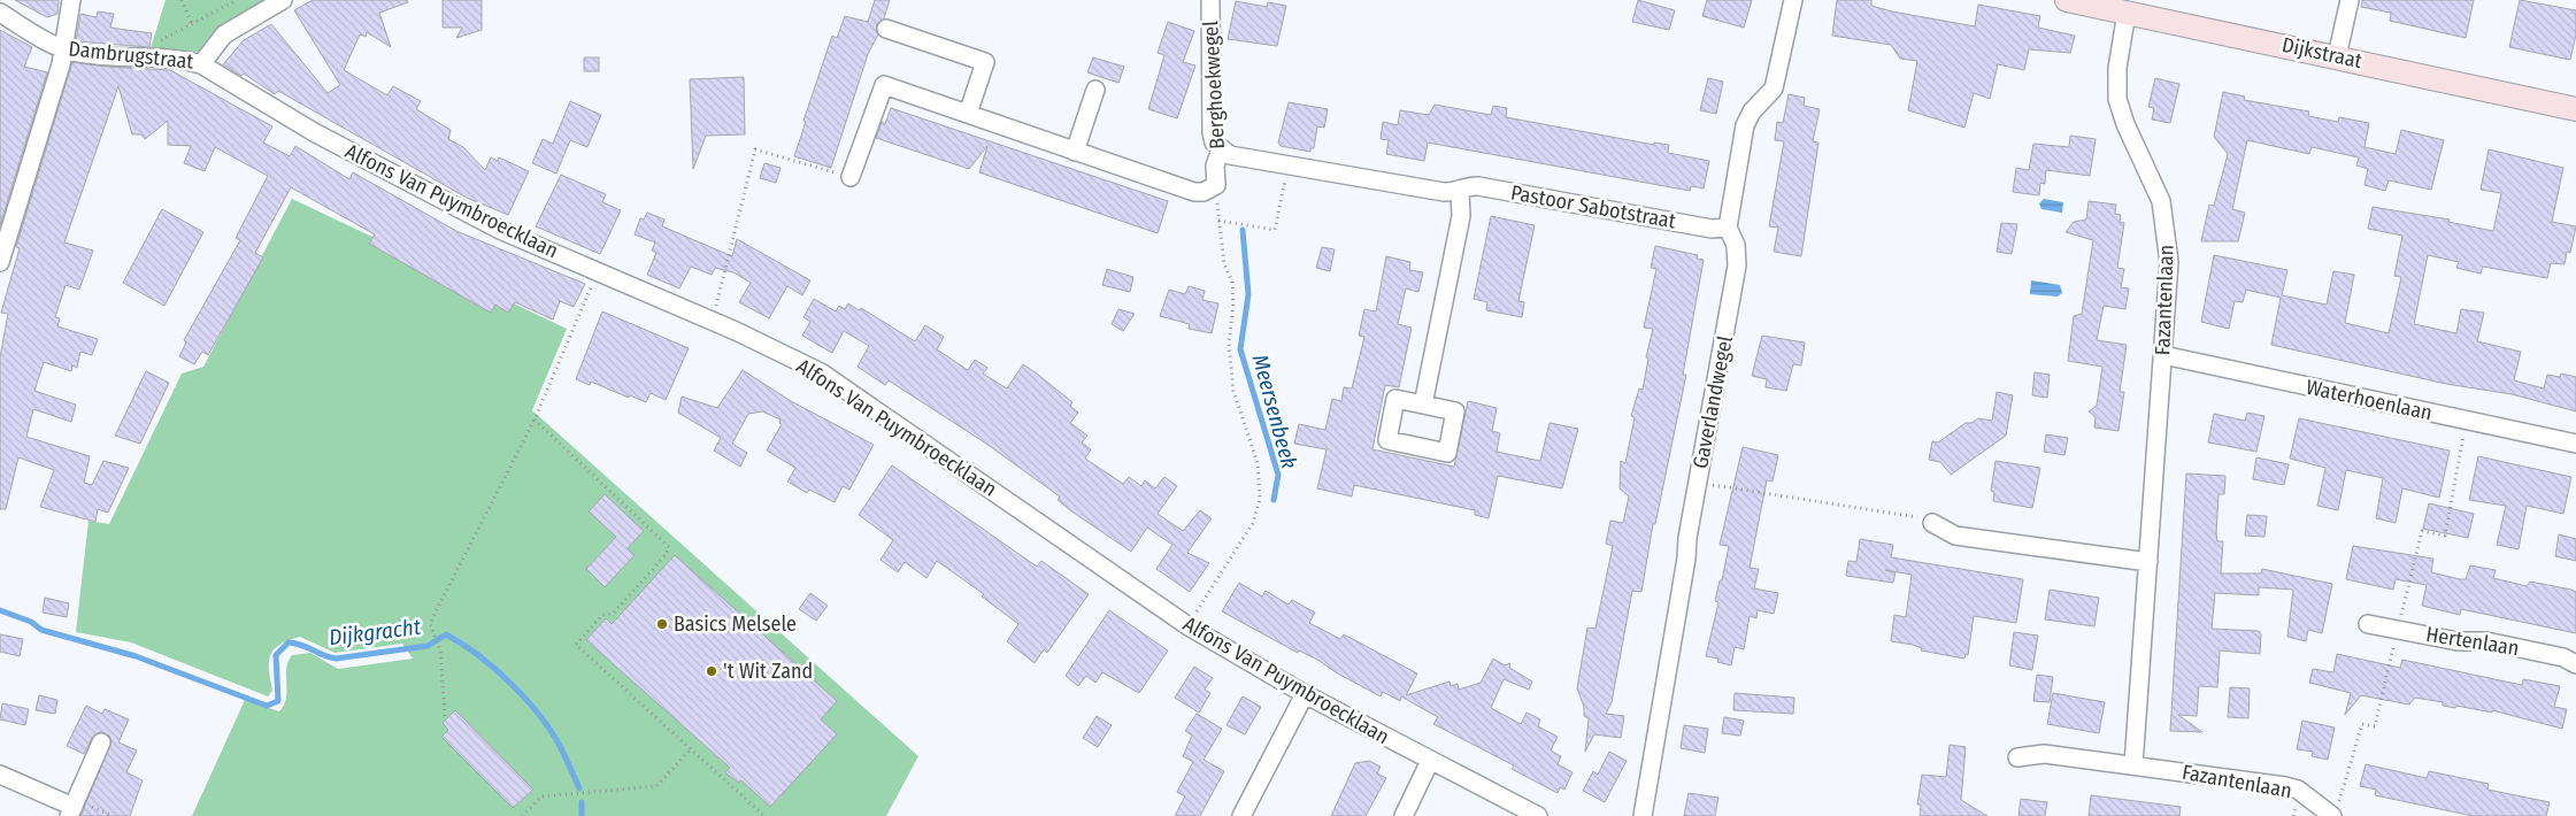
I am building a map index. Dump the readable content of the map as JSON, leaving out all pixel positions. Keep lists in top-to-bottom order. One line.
{"streets":{"main road":["Dijkstraat"],"street":["Dambrugstraat","Berghoekwegel","Alfons Van Puymbroecklaan","Pastoor Sabotstraat","Fazantenlaan","Waterhoenlaan","Gaverlandwegel","Hertenlaan"]},"crossings":[["Dijkstraat","Fazantenlaan"],["Dambrugstraat","Alfons Van Puymbroecklaan"],["Berghoekwegel","Pastoor Sabotstraat"],["Pastoor Sabotstraat","Gaverlandwegel"],["Fazantenlaan","Waterhoenlaan"]],"water":["Meersenbeek","Dijkgracht"],"places":["Basics Melsele","'t Wit Zand"]}
